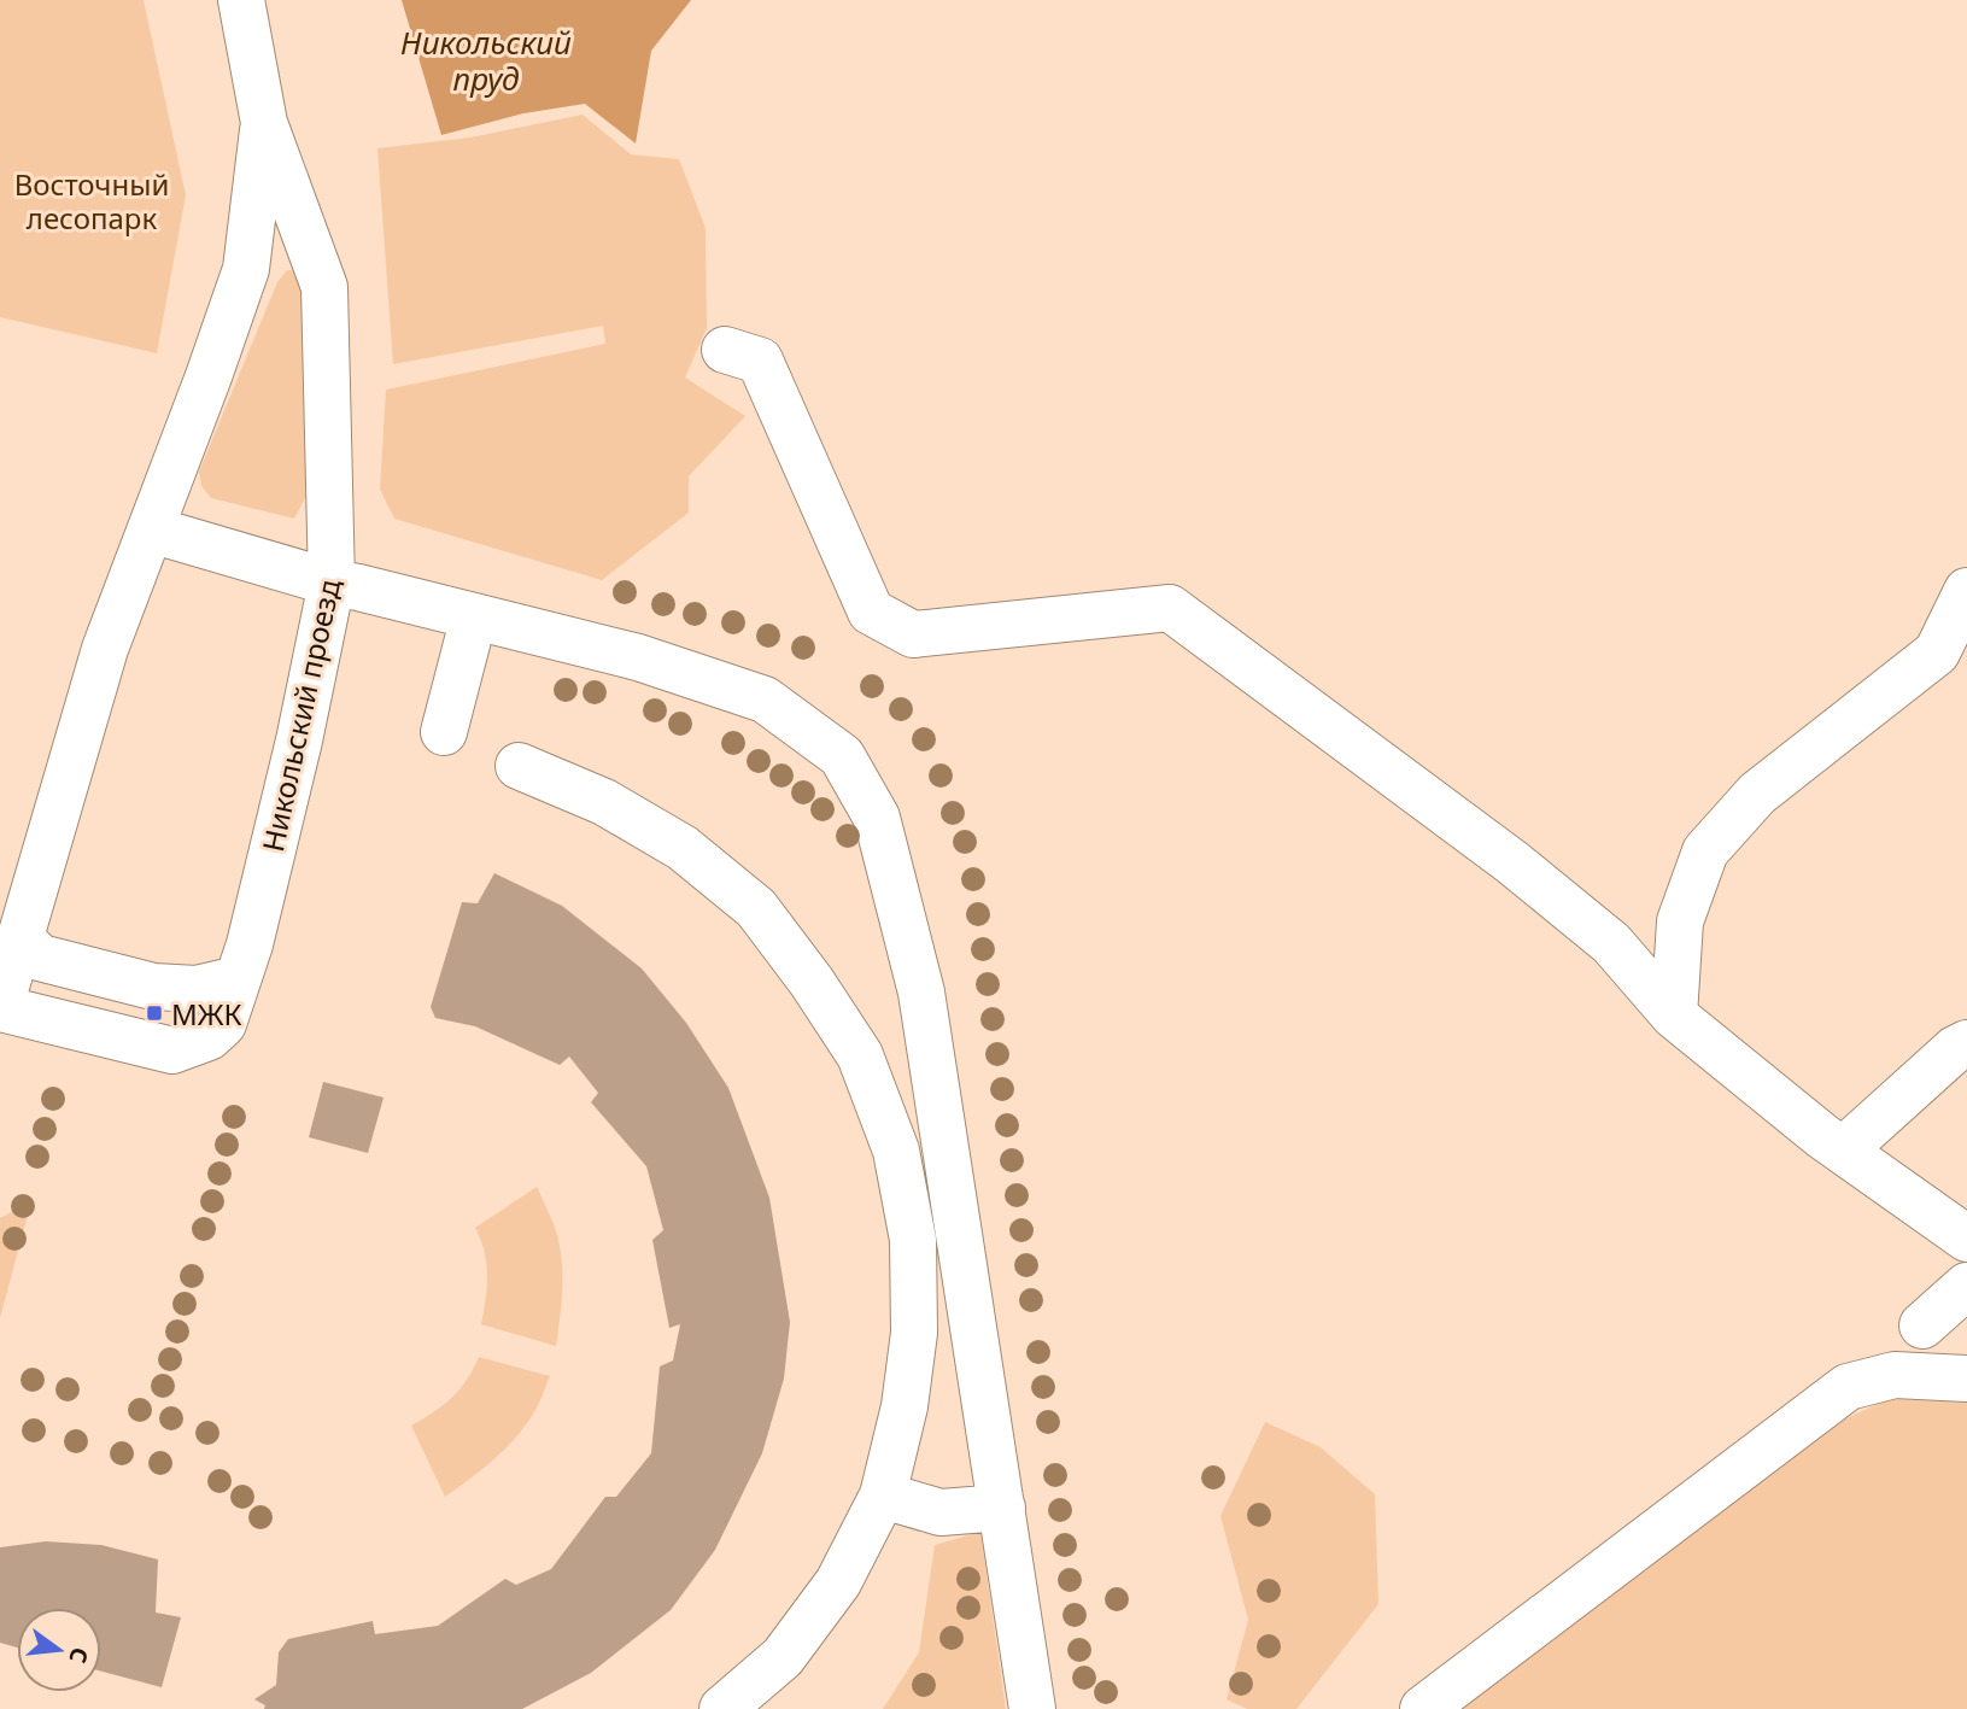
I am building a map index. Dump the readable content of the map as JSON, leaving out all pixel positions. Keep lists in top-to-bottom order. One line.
{"streets":{"street":["Никольский проезд"]},"water":["Никольский пруд"],"parks":["Восточный лесопарк"],"places":{"transit":["МЖК"]},"north":"right"}
